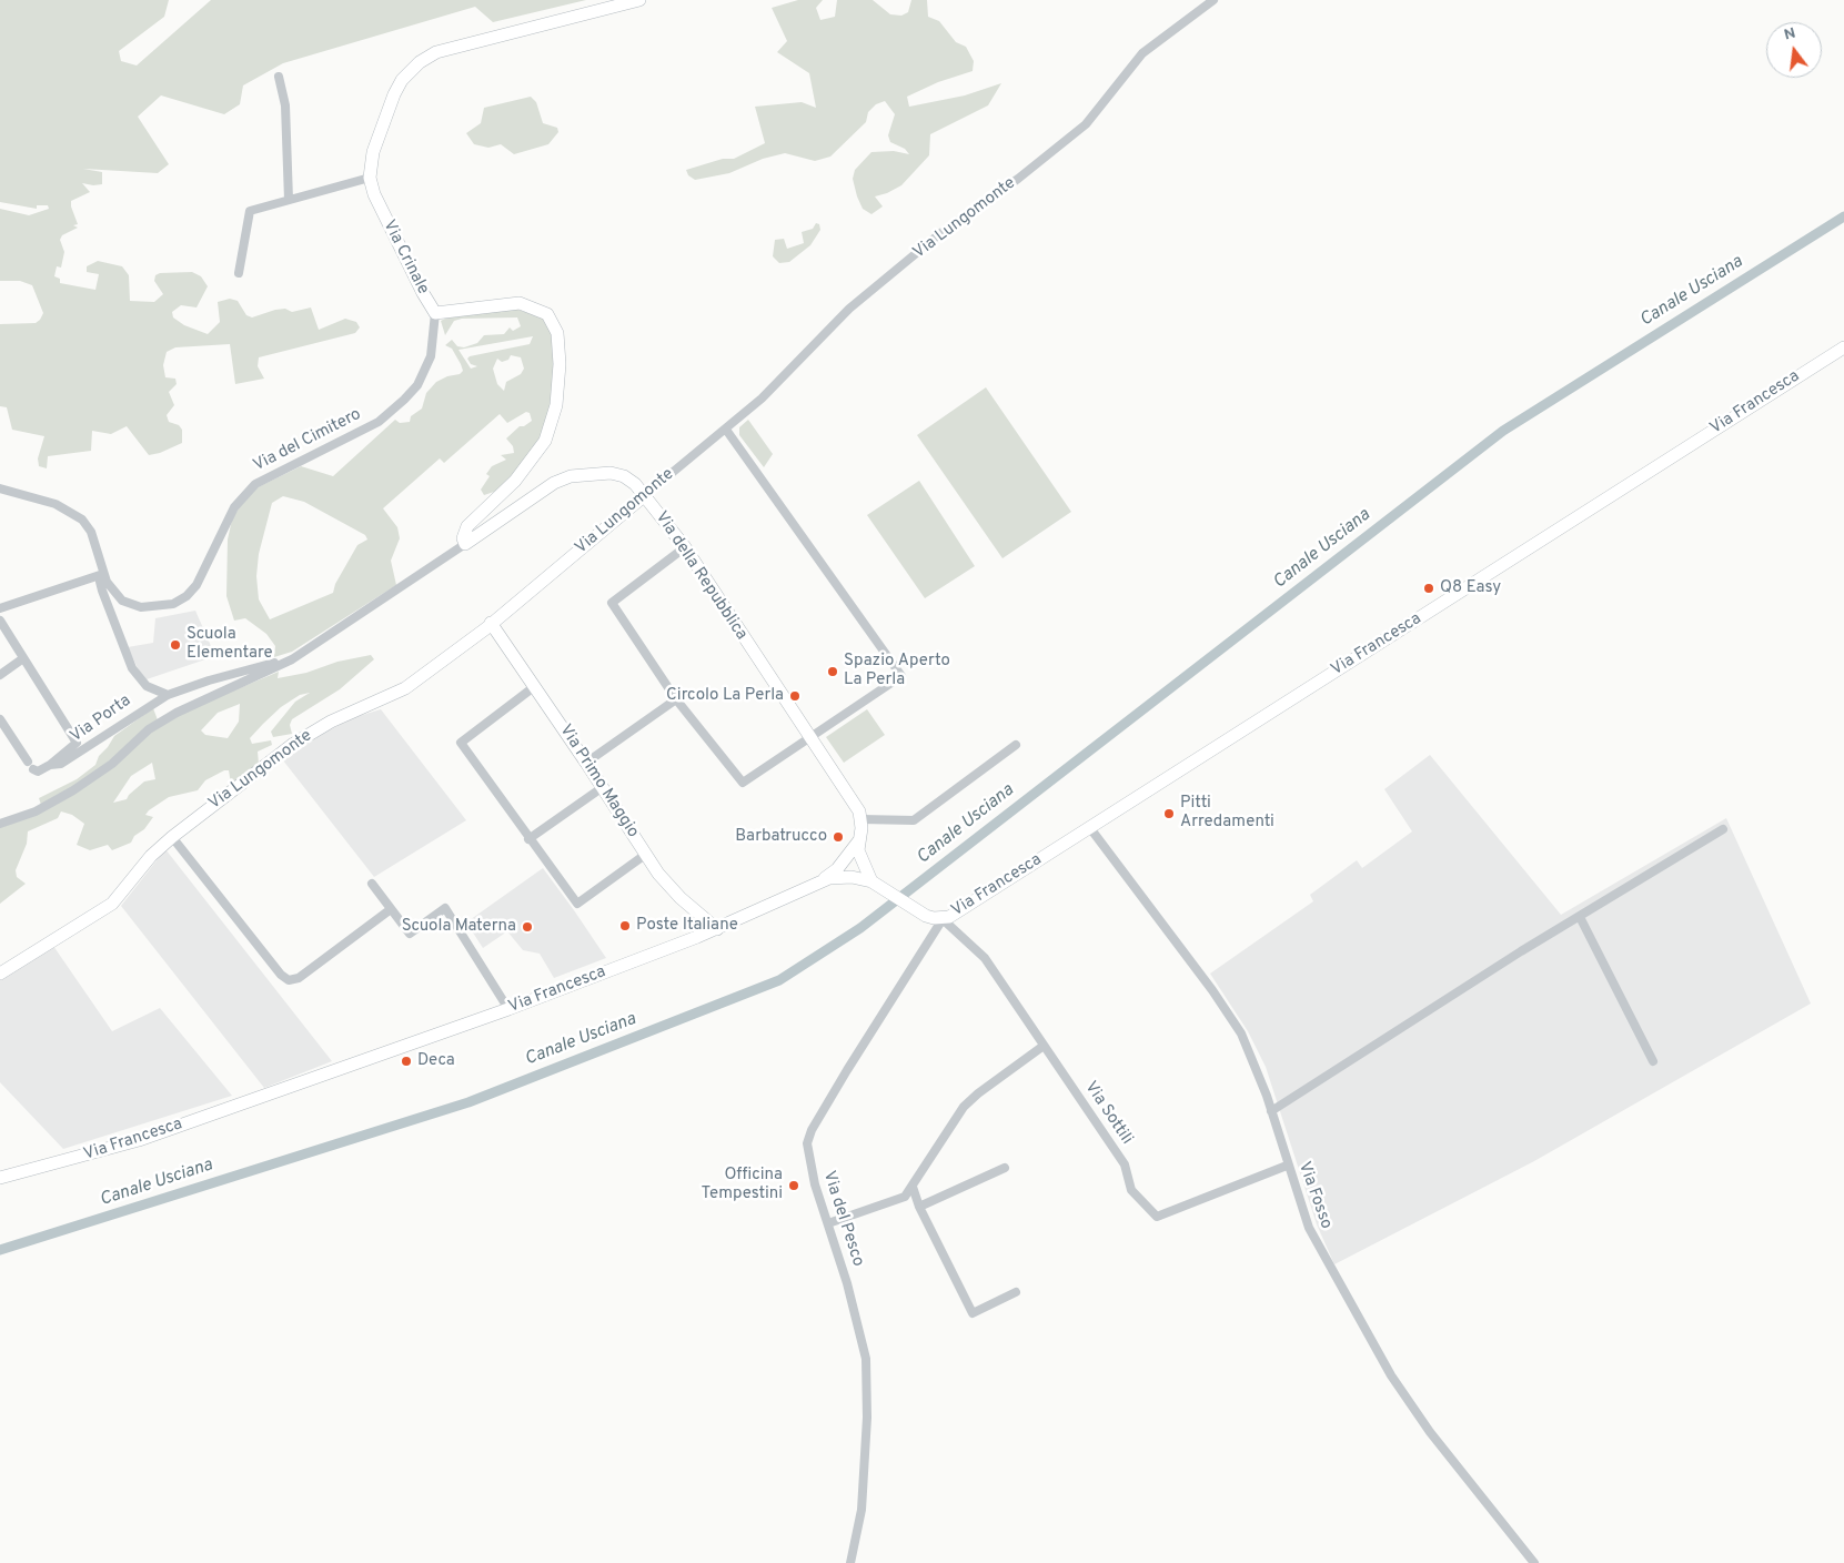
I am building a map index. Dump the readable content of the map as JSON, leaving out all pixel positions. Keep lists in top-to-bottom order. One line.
{"streets":{"street":["Via Lungomonte","Via Crinale","Via Francesca","Via del Cimitero","Via della Repubblica","Via Porta","Via Primo Maggio","Via Sottili","Via Fosso","Via del Pesco"]},"crossings":[["Via Lungomonte","Via della Repubblica"],["Via Lungomonte","Via Primo Maggio"],["Via Crinale","Via del Cimitero"],["Via Crinale","Via della Repubblica"],["Via Francesca","Via Primo Maggio"],["Via Francesca","Via Sottili"],["Via Francesca","Via Fosso"],["Via Francesca","Via del Pesco"],["Via della Repubblica","Via Porta"],["Via Sottili","Via Fosso"],["Via Sottili","Via del Pesco"]],"water":["Canale Usciana"],"places":["Q8 Easy","Scuola Elementare","Spazio Aperto La Perla","Circolo La Perla","Pitti Arredamenti","Barbatrucco","Poste Italiane","Scuola Materna","Deca","Officina Tempestini"],"north":"top"}
